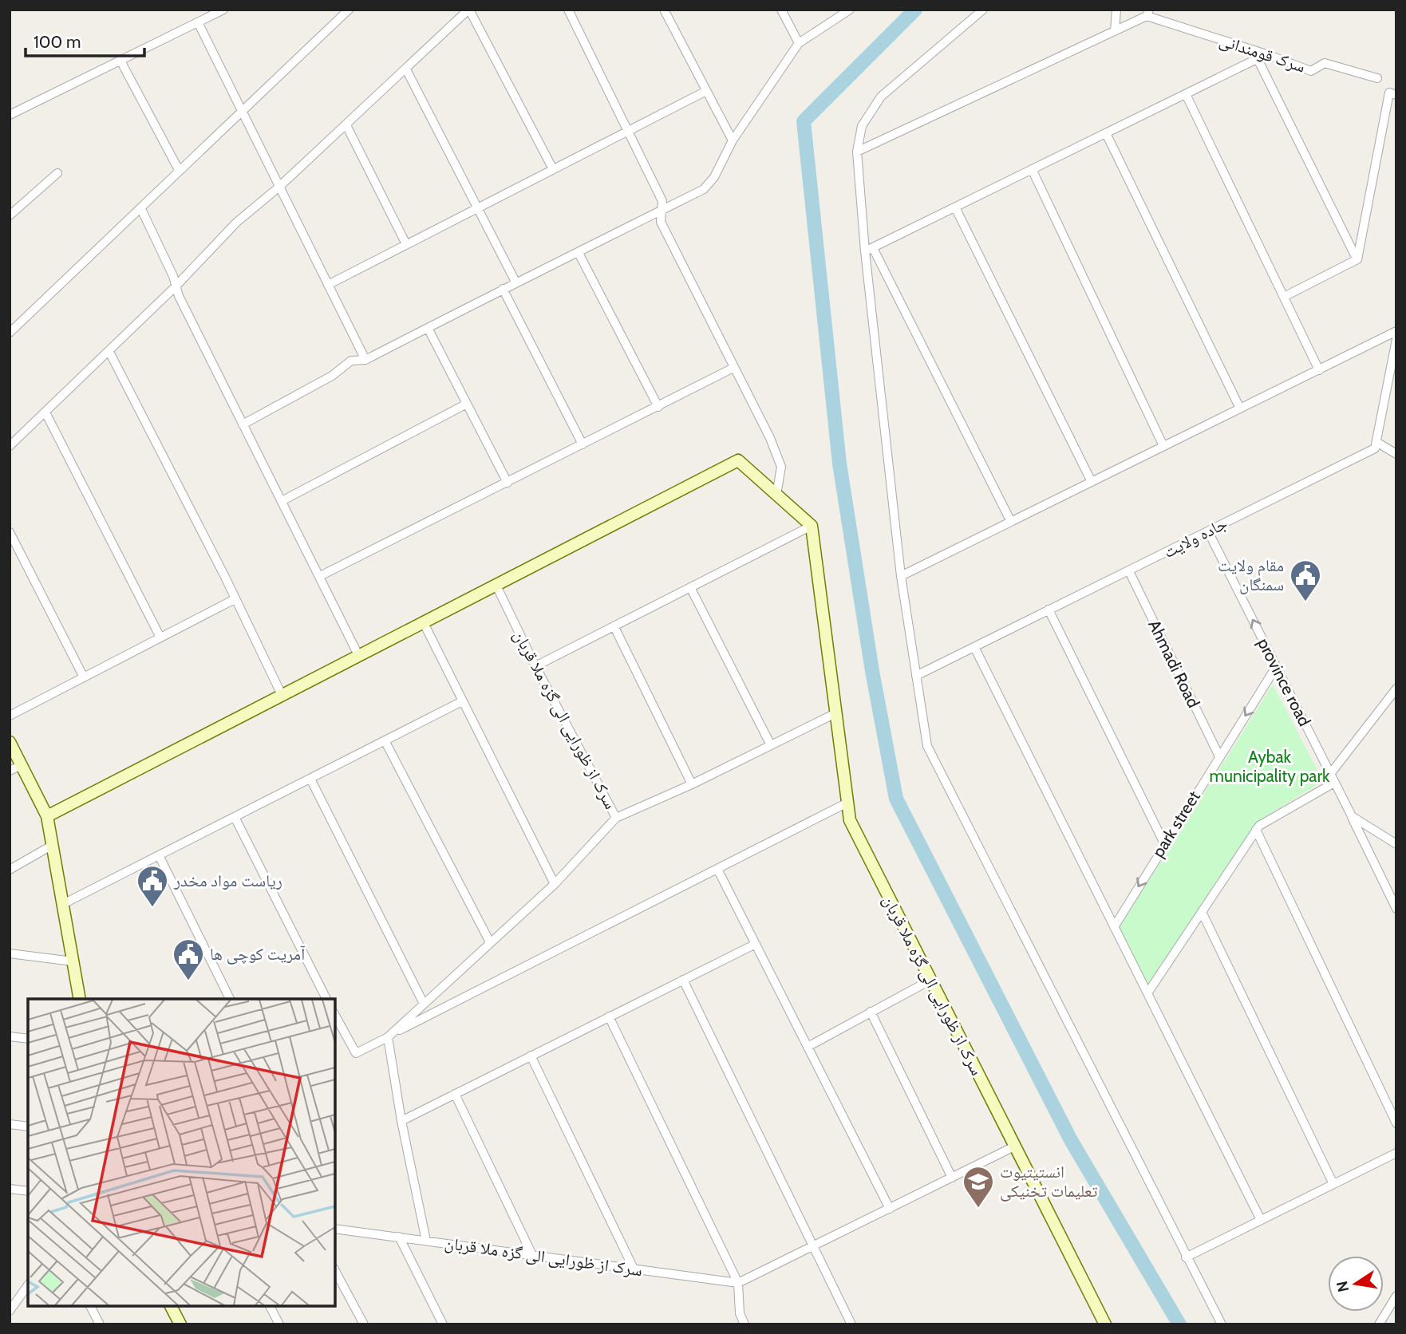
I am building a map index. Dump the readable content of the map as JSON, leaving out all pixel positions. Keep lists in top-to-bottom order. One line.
{"streets":{"street":["سرک قومندانی","جاده ولایت","Ahmadi Road","province road","سرک از ظورایی الی گزه ملا قربان","park street"]},"crossings":[["جاده ولایت","Ahmadi Road"],["جاده ولایت","province road"],["Ahmadi Road","park street"],["province road","park street"]],"one_way":["province road"],"parks":["Aybak municipality park"],"places":{"public building":["مقام ولایت سمنگان","ریاست مواد مخدر","آمریت کوچی ها"],"school or university":["انستیتیوت تعلیمات تخنیکی"]},"scale_bar":"100 m","north":"left"}
